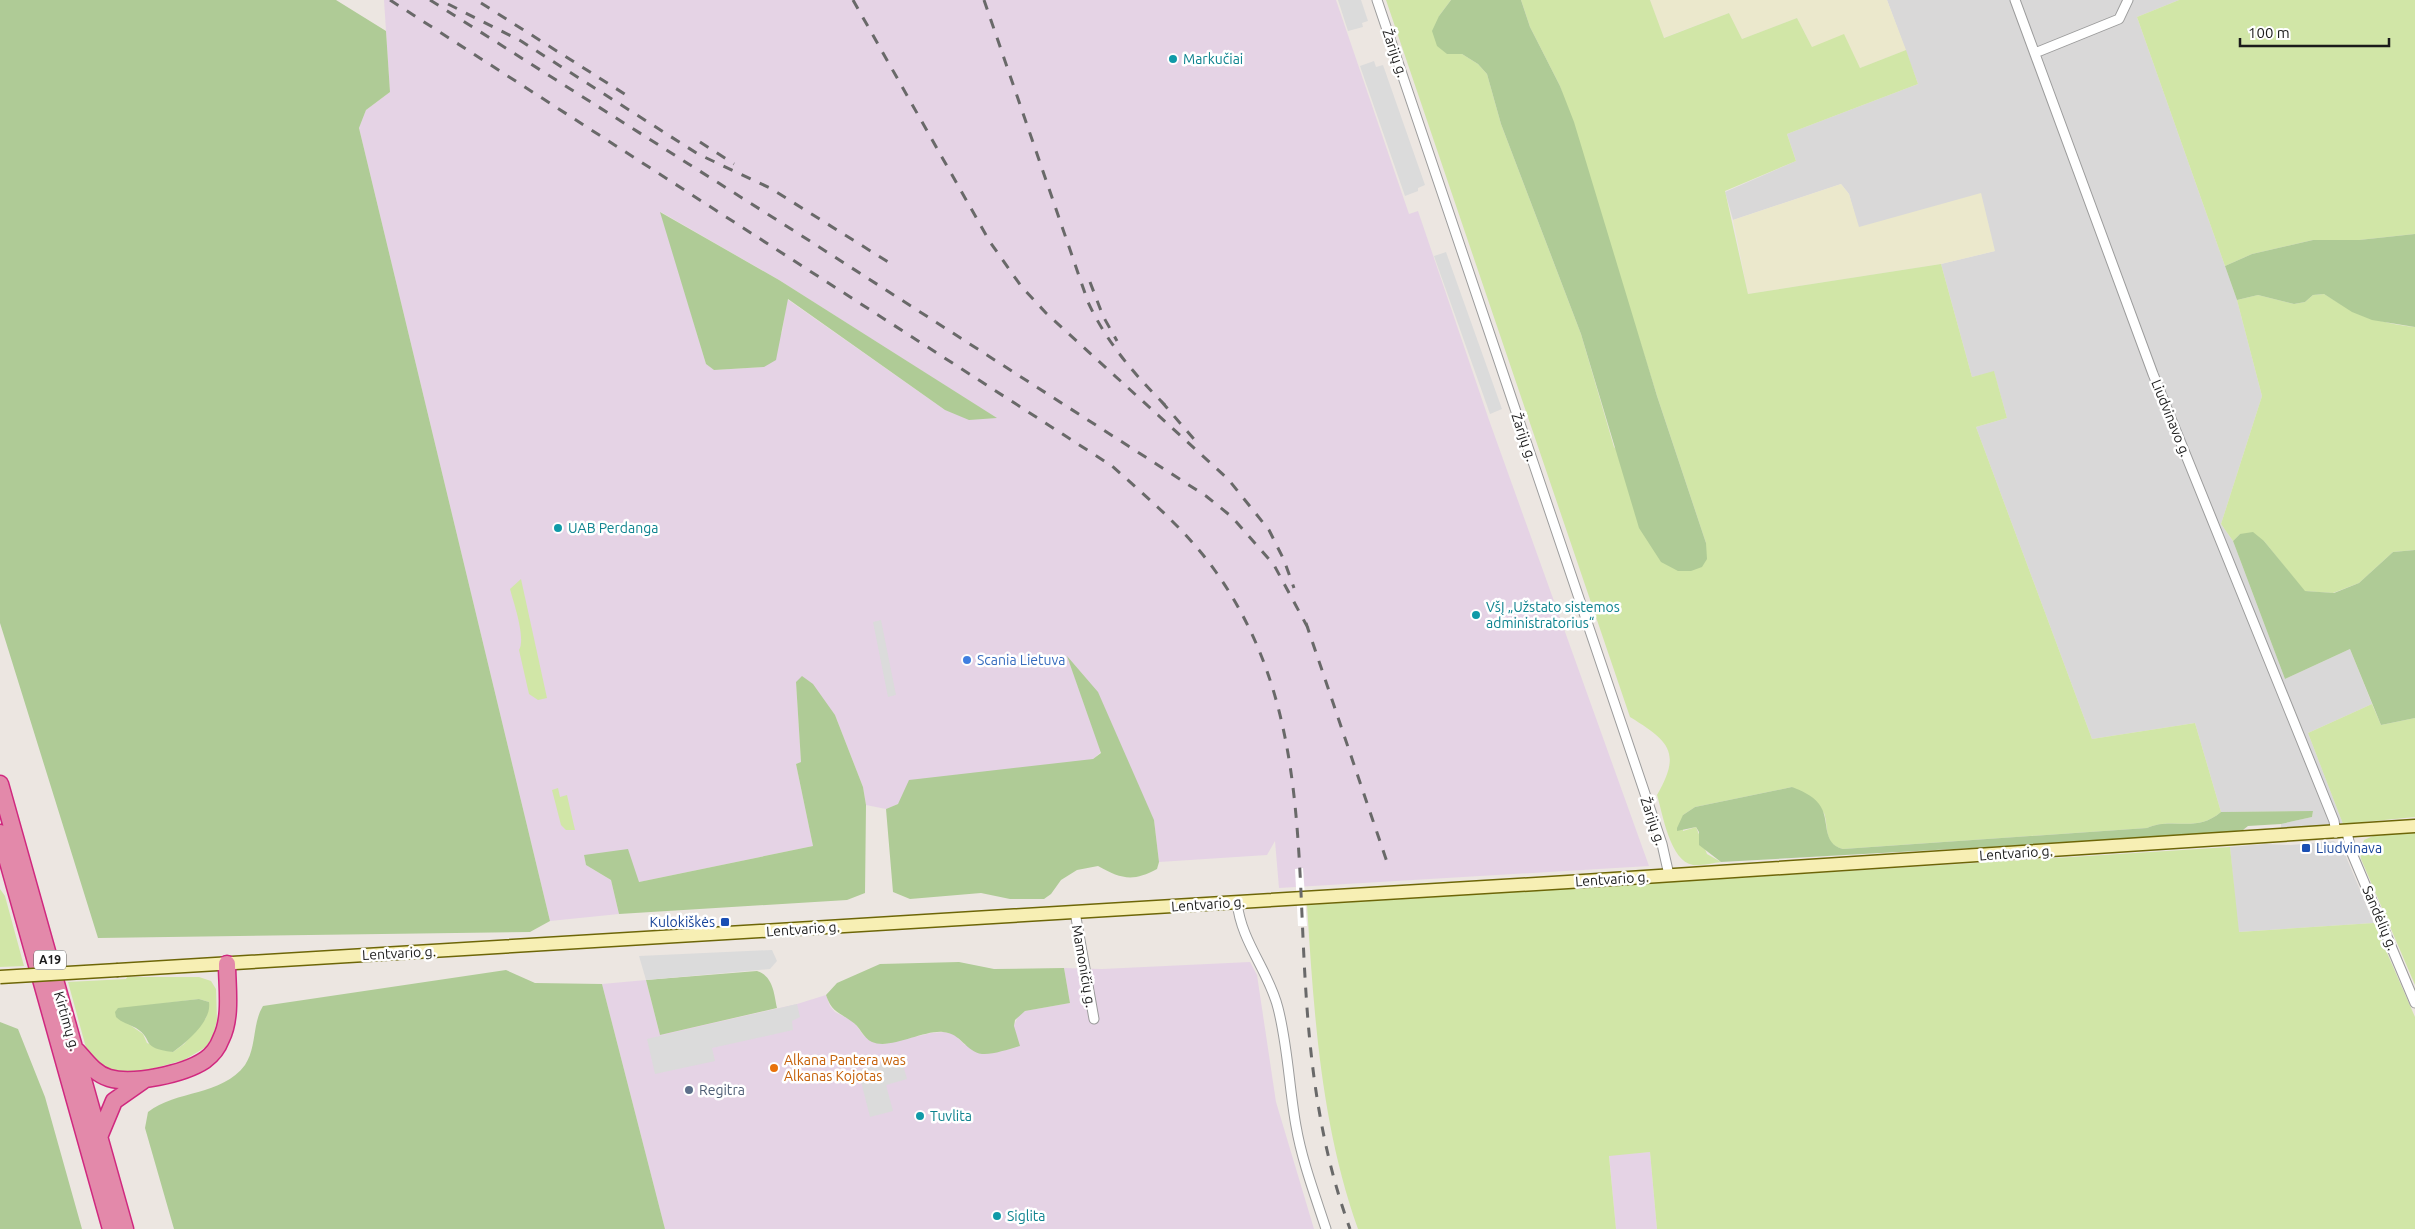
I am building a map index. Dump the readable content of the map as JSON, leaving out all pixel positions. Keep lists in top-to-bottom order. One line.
{"streets":{"highway":["A19","Kirtimų g."],"main road":["Lentvario g."],"street":["Žarijų g.","Liudvinavo g.","Sandėlių g.","Mamoničių g."]},"crossings":[["Žarijų g.","Lentvario g."],["Liudvinavo g.","Lentvario g."],["Liudvinavo g.","Sandėlių g."],["Lentvario g.","Sandėlių g."],["Lentvario g.","Mamoničių g."]],"places":{"other":["Markučiai","UAB Perdanga","VšĮ „Užstato sistemos administratorius“","Scania Lietuva","Alkana Pantera was Alkanas Kojotas","Regitra","Tuvlita","Siglita"],"transit":["Liudvinava","Kulokiškės"]},"scale_bar":"100 m"}
